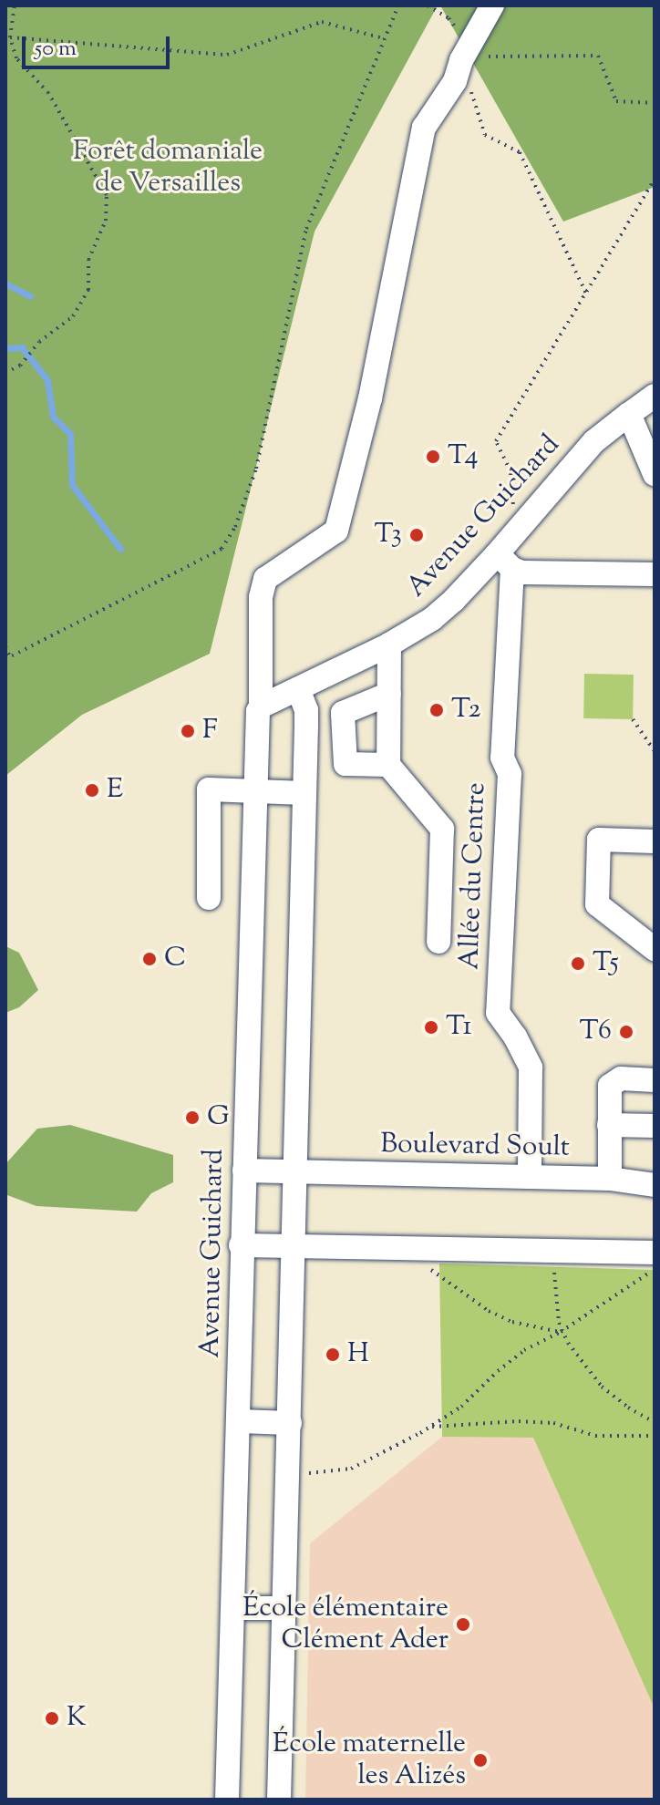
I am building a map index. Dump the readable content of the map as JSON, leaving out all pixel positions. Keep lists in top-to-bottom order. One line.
{"streets":{"street":["Avenue Guichard","Allée du Centre","Boulevard Soult"]},"crossings":[["Avenue Guichard","Allée du Centre"],["Avenue Guichard","Boulevard Soult"],["Allée du Centre","Boulevard Soult"]],"parks":["Forêt domaniale de Versailles"],"places":["T4","T3","T2","F","E","C","T5","T1","T6","G","H","École élémentaire Clément Ader","K","École maternelle les Alizés"],"scale_bar":"50 m"}
